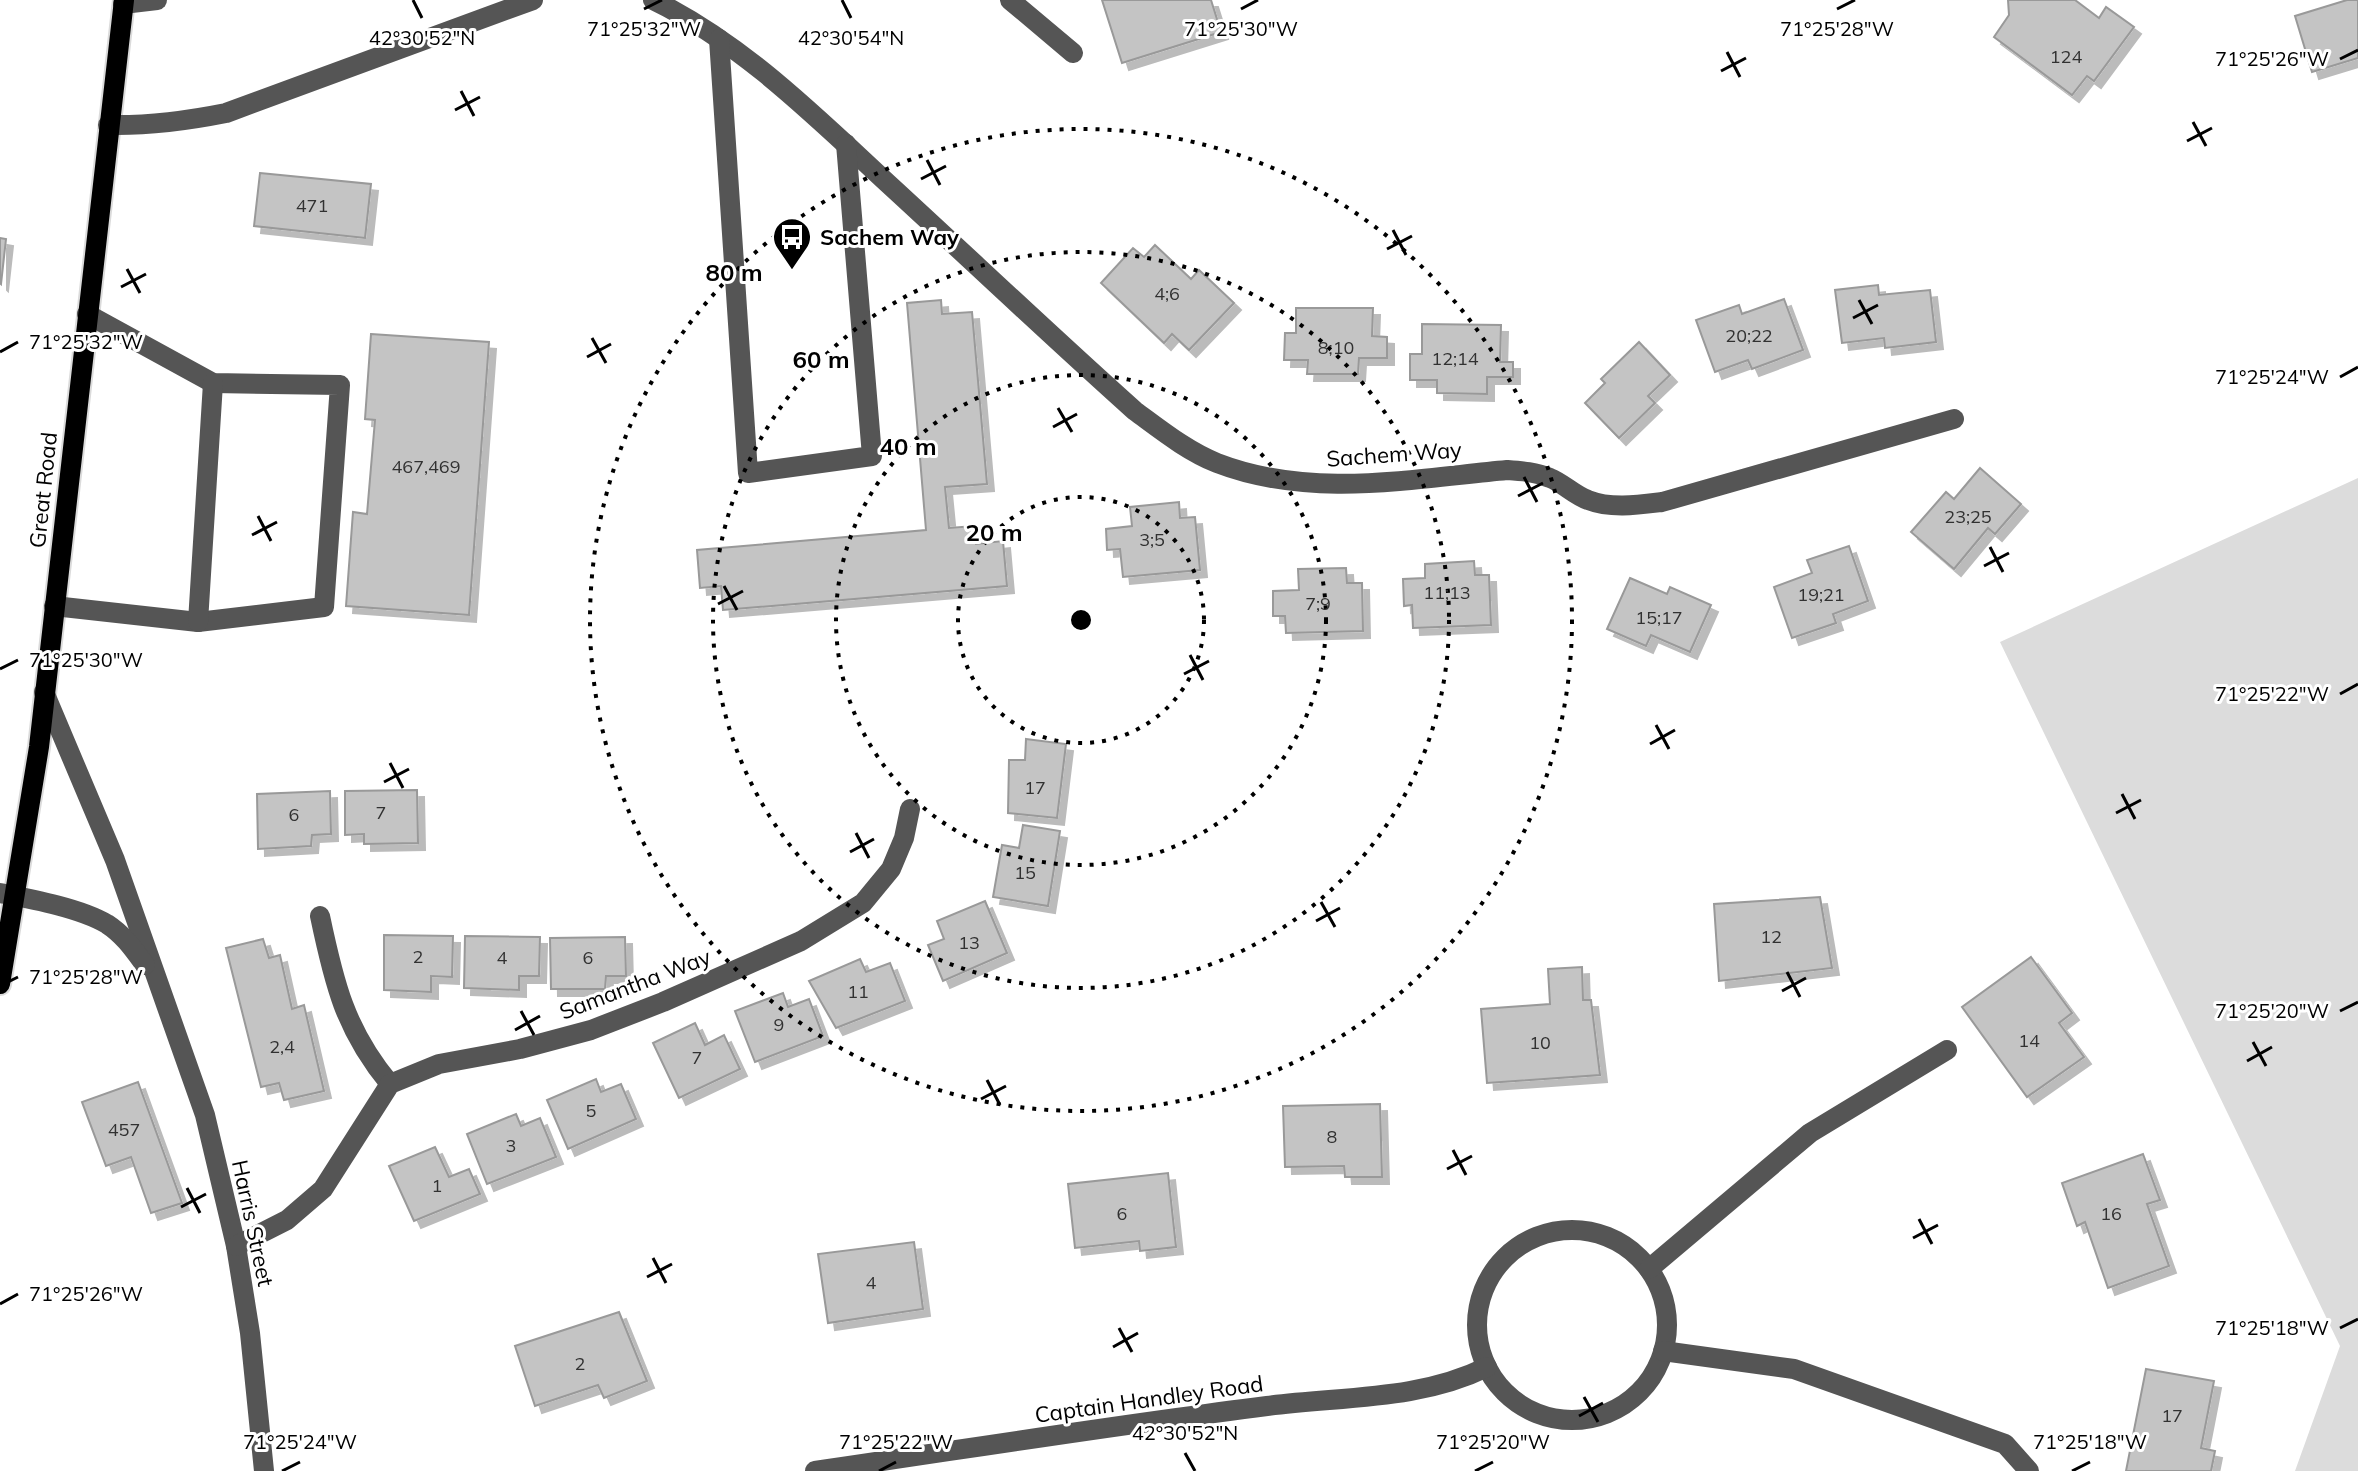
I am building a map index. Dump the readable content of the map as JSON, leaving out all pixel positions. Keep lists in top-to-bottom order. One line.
{"streets":{"main road":["Great Road"],"street":["Sachem Way","Samantha Way","Harris Street","Captain Handley Road"]},"crossings":[["Great Road","Harris Street"]],"places":{"bus stop":["Sachem Way"]},"house_numbers":["124","471","4;6","20;22","8;10","12;14","467,469","23;25","3;5","11;13","19;21","7;9","15;17","17","7","6","15","12","13","2","4","6","11","9","14","10","2,4","7","5","457","8","3","1","6","16","4","2","17"],"coordinates":["71°25'32\"W","71°25'30\"W","71°25'28\"W","42°30'52\"N","42°30'54\"N","71°25'26\"W","71°25'24\"W","71°25'22\"W","71°25'20\"W","71°25'18\"W"],"rings":["80 m","60 m","40 m","20 m"]}
